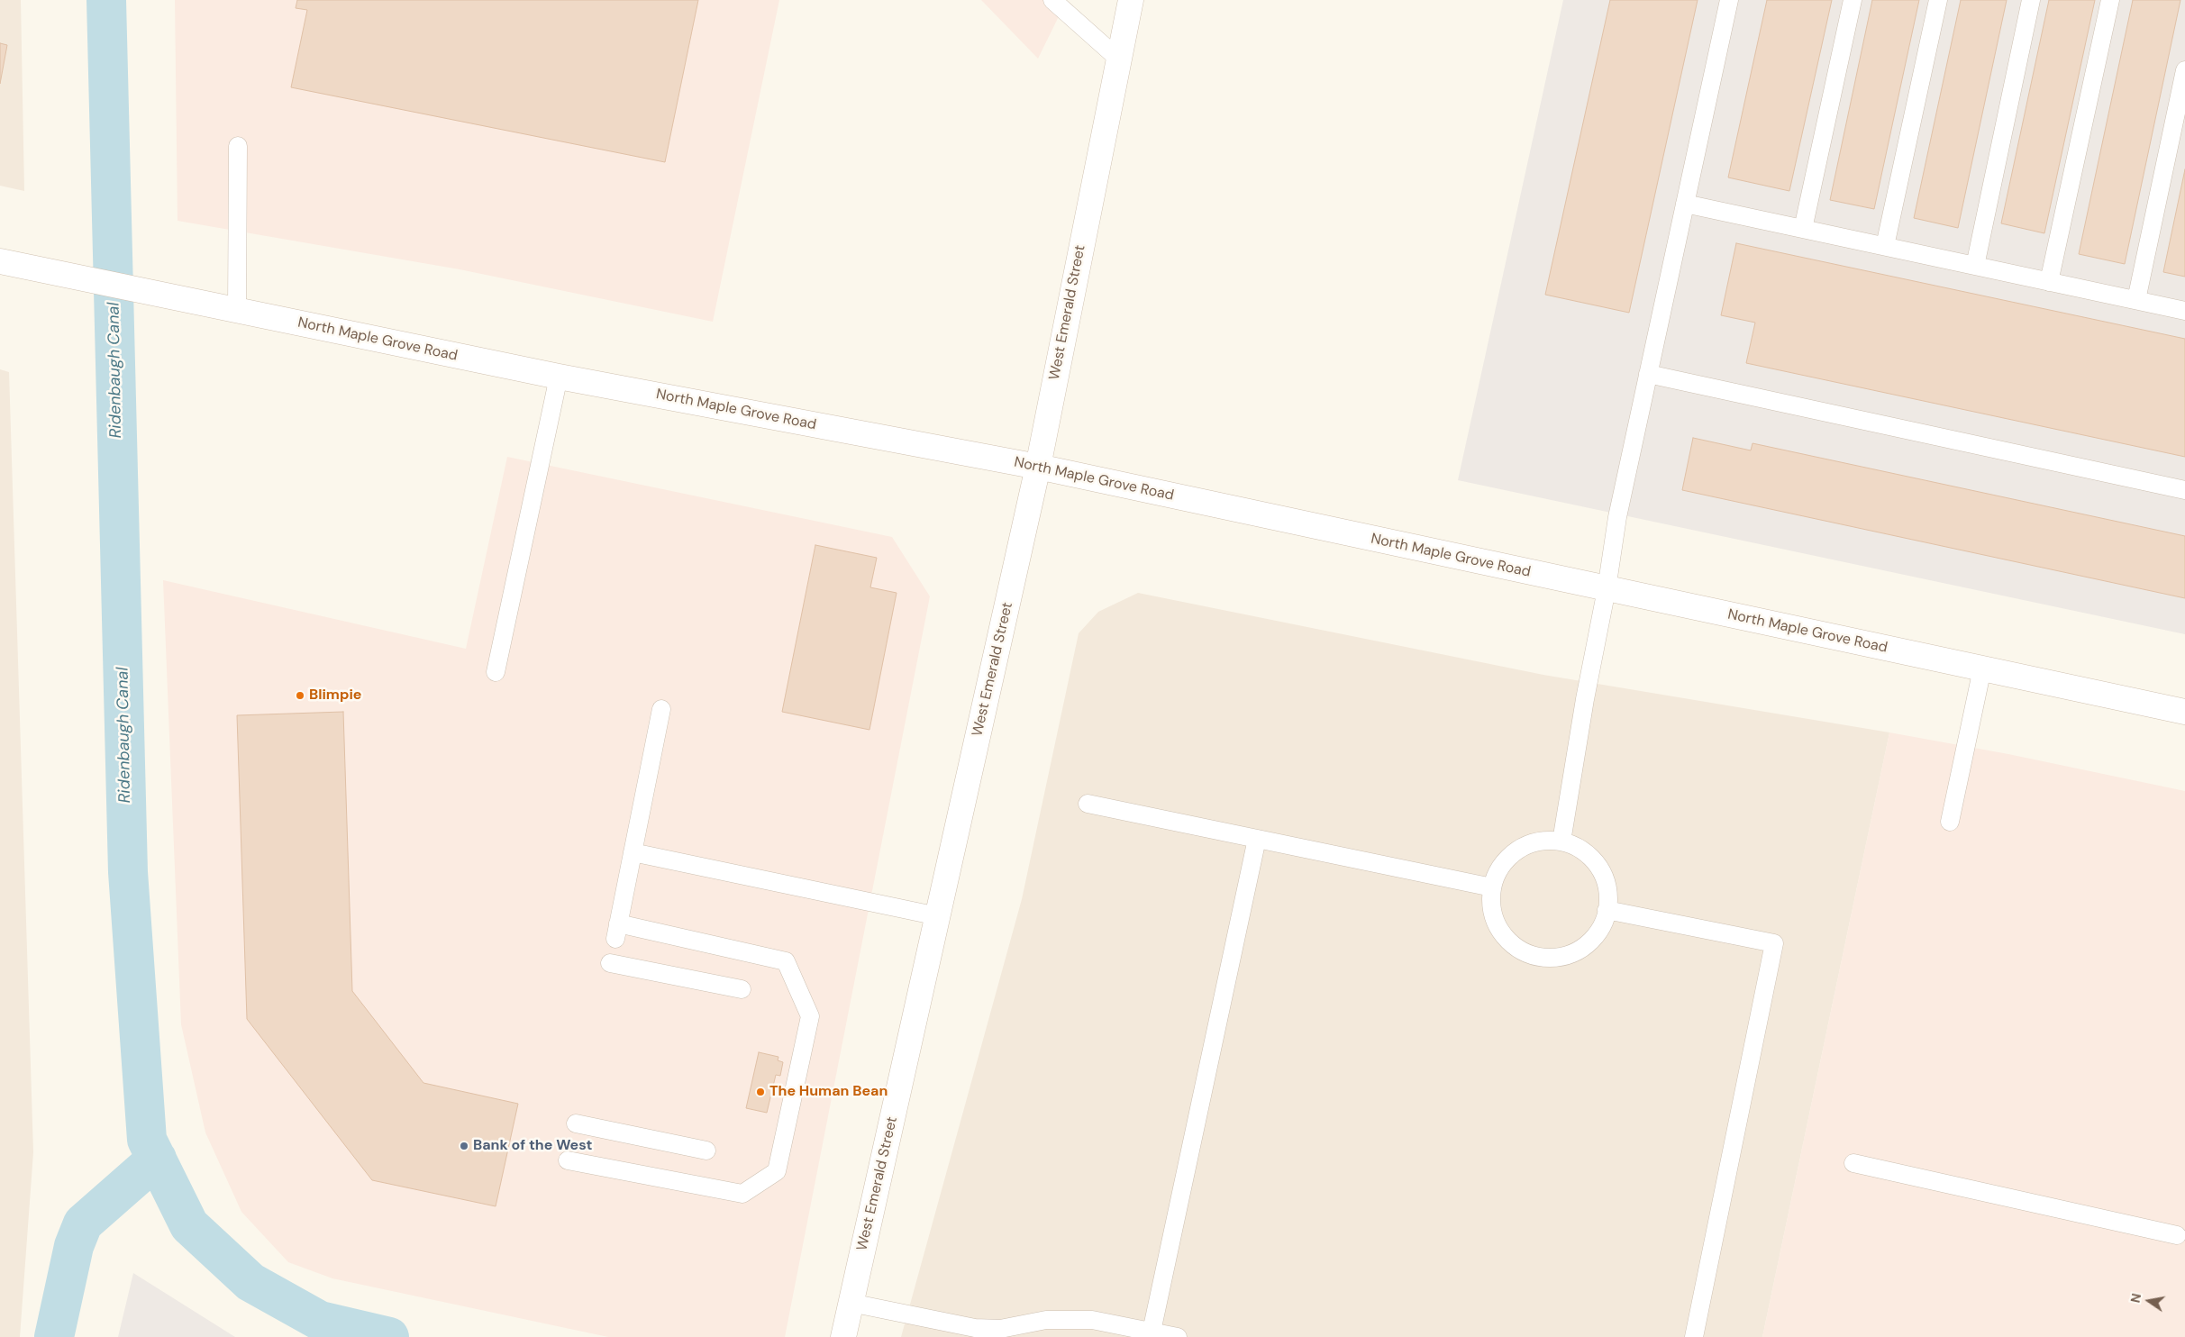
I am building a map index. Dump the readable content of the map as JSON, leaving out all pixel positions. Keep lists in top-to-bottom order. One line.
{"streets":{"main road":["West Emerald Street","North Maple Grove Road"]},"crossings":[["West Emerald Street","North Maple Grove Road"]],"water":["Ridenbaugh Canal"],"places":["Blimpie","The Human Bean","Bank of the West"],"north":"left"}
